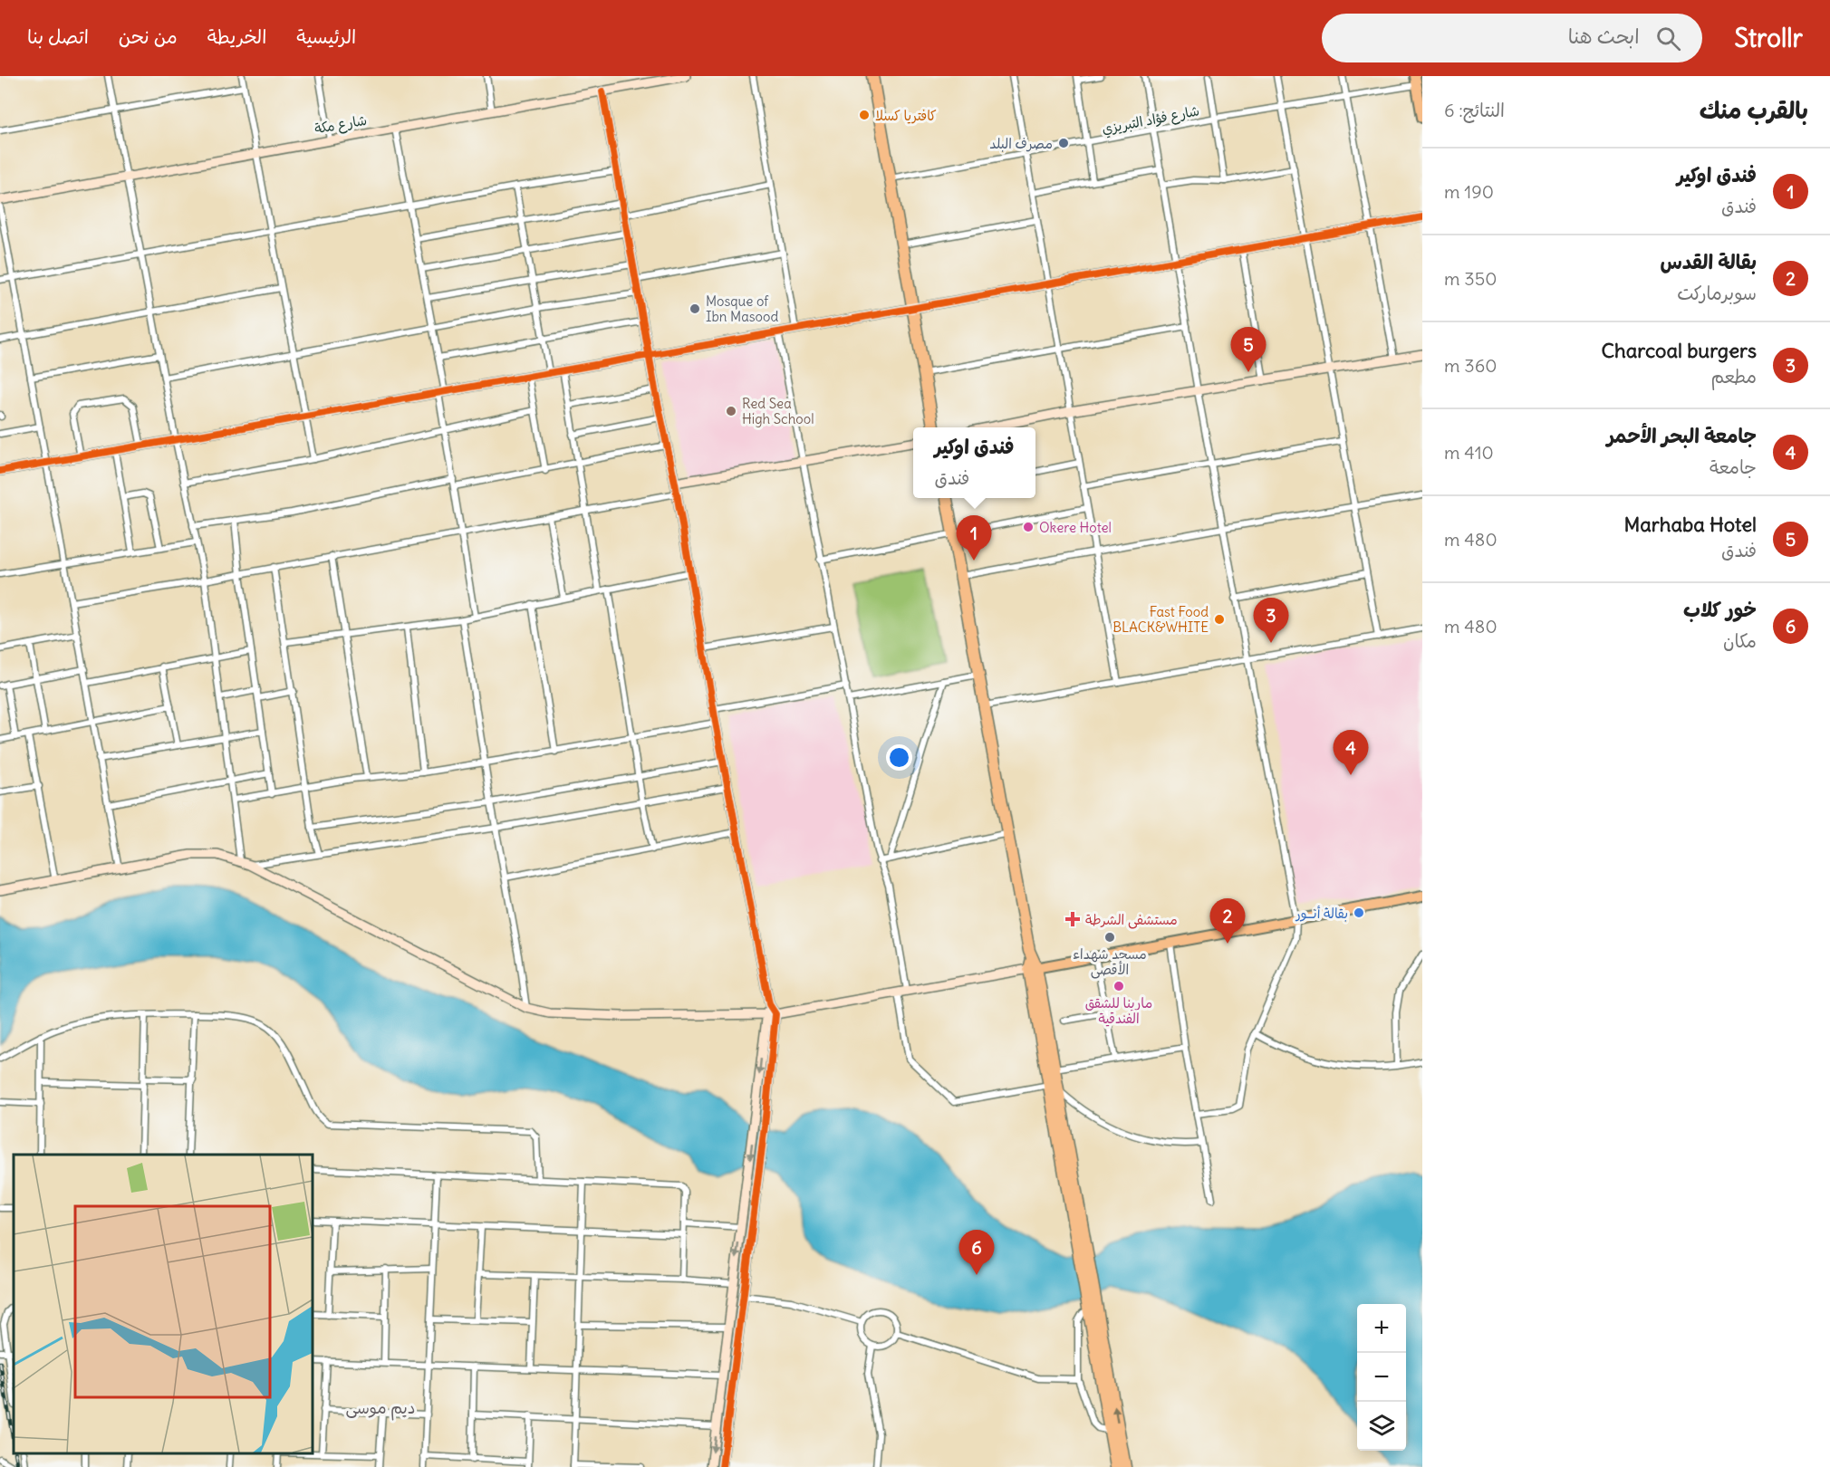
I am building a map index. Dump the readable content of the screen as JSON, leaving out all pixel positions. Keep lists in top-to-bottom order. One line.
{"streets":{"street":["شارع فؤاد التبريزي","شارع مكة"]},"districts":["ديم موسى"],"places":{"other":["كافتريا كسلا","مصرف البلد","Mosque of Ibn Masood","Red Sea High School","Okere Hotel","Fast Food BLACK&WHITE","بقالة أنــور","مسجد شهداء الأقصى","مارينا للشقق الفندقية"],"health":["مستشفى الشرطة"]},"page":{"header":"Strollr","search":"ابحث هنا","nav":["الرئيسية","الخريطة","من نحن","اتصل بنا"],"heading":["بالقرب منك","النتائج: 6"],"list":[{"mark":"1","name":"فندق اوكير","note":"فندق","value":"190 m"},{"mark":"2","name":"بقالة القدس","note":"سوبرماركت","value":"350 m"},{"mark":"3","name":"Charcoal burgers","note":"مطعم","value":"360 m"},{"mark":"4","name":"جامعة البحر الأحمر","note":"جامعة","value":"410 m"},{"mark":"5","name":"Marhaba Hotel","note":"فندق","value":"480 m"},{"mark":"6","name":"خور كلاب","note":"مكان","value":"480 m"}],"pins":["5","1","3","4","2","6"],"popup":["فندق اوكير","فندق"],"map_buttons":["+","−"]}}
